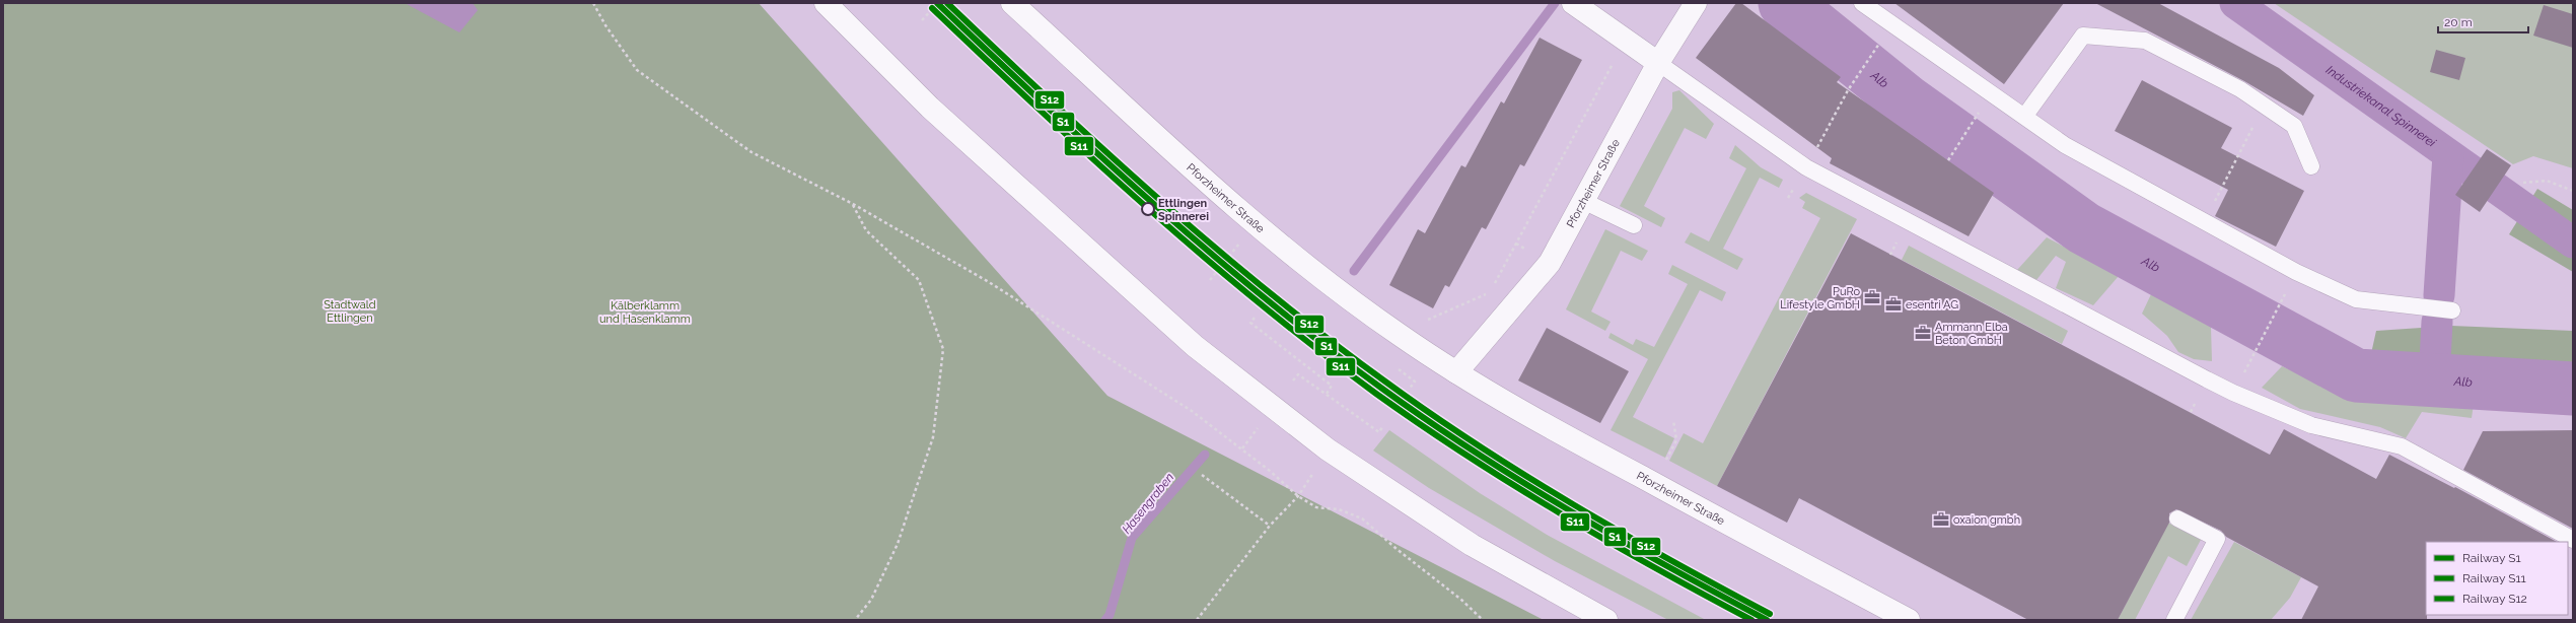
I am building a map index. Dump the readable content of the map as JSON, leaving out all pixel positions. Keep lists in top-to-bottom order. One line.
{"streets":{"street":["Pforzheimer Straße"]},"water":["Alb","Industriekanal Spinnerei","Hasengraben"],"parks":["Stadtwald Ettlingen","Kälberklamm und Hasenklamm"],"places":{"other":["Ettlingen Spinnerei"],"office":["PuRo Lifestyle GmbH","esentri AG","Ammann Elba Beton GmbH","oxaion gmbh"]},"lines":["rail line S1","rail line S12","rail line S11"],"legend":["Railway S1","Railway S11","Railway S12"],"scale_bar":"20 m"}
